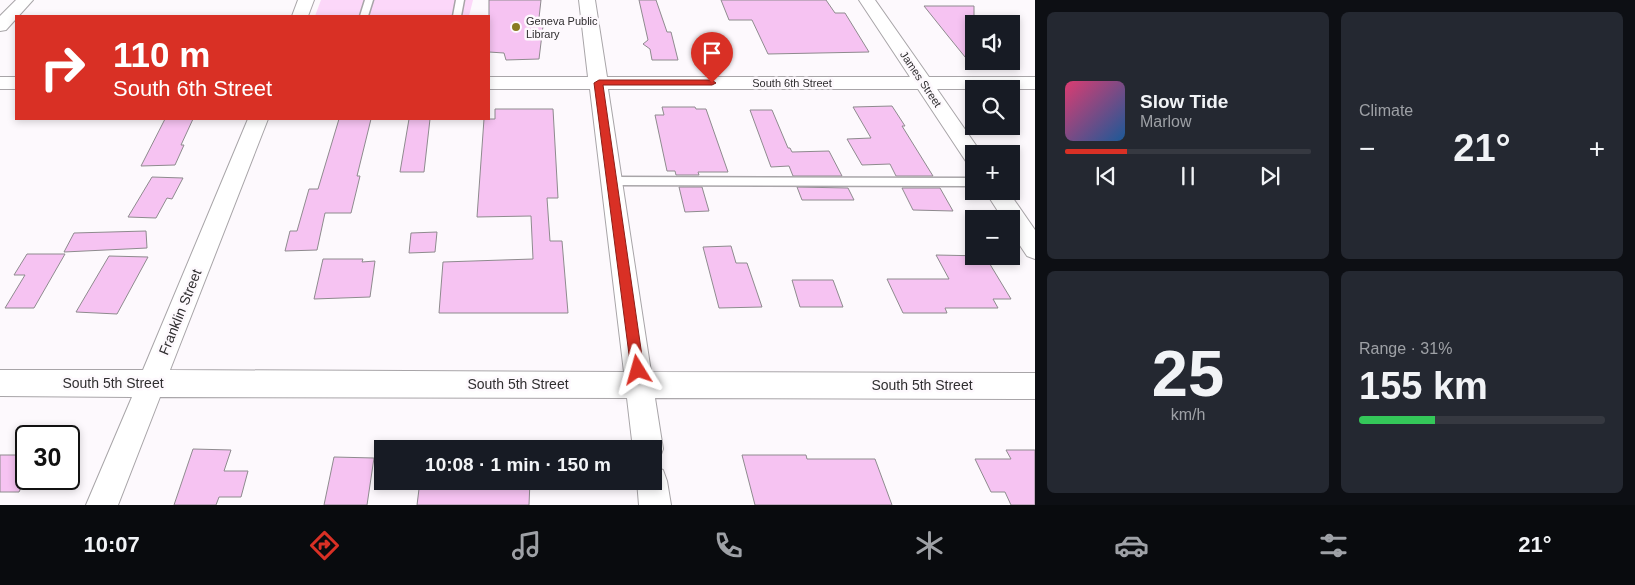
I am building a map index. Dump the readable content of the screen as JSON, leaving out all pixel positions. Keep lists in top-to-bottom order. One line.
{"streets":{"street":["James Street","South 6th Street","Franklin Street","South 5th Street"]},"crossings":[["James Street","South 6th Street"],["Franklin Street","South 5th Street"]],"places":["Geneva Public Library"],"page":{"tile":["Climate",["25","km/h"],["Range · 31%","155 km"]],"map_buttons":["+","−"],"turn":["110 m","South 6th Street"],"song":["Slow Tide","Marlow"],"heat":["−","21°","+"],"limit":"30","trip":"10:08 · 1 min · 150 m","tabs":["10:07","21°"]}}
